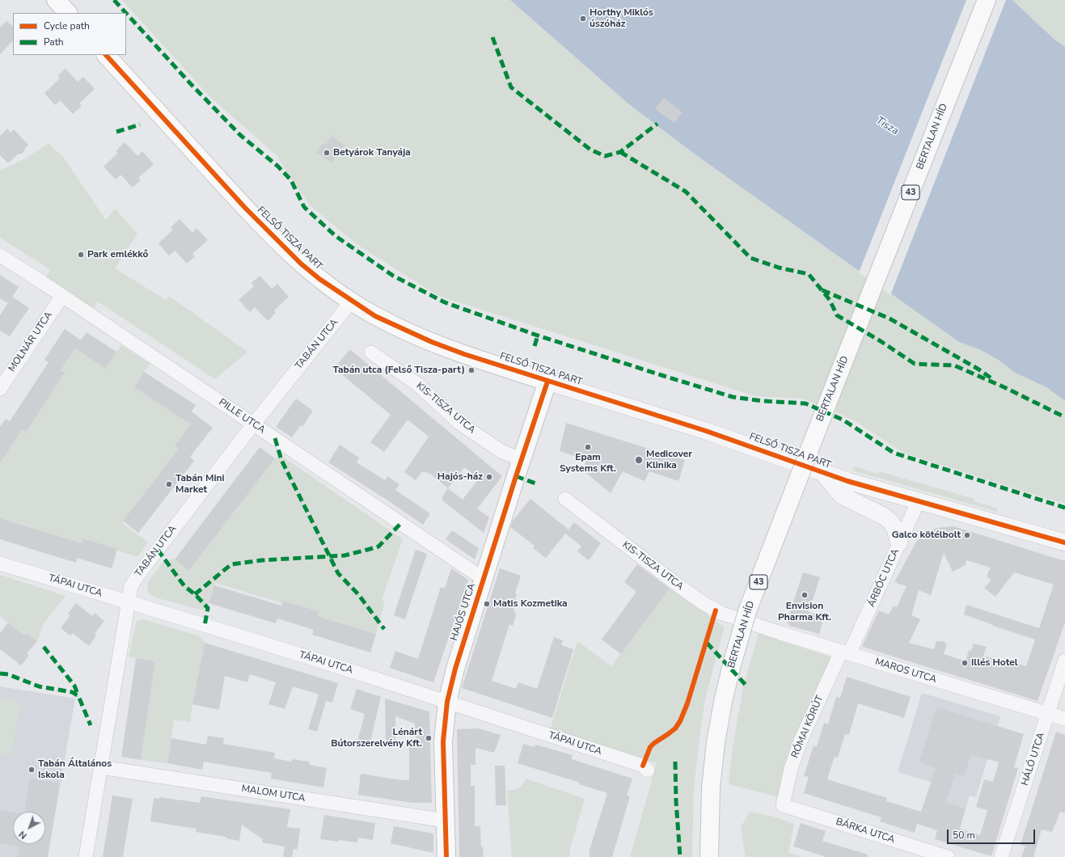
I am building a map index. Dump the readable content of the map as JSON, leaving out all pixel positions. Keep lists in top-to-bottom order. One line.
{"streets":{"main road":["BERTALAN HÍD","43","FELSŐ TISZA PART","HAJÓS UTCA"],"street":["MOLNÁR UTCA","TABÁN UTCA","KIS-TISZA UTCA","PILLE UTCA","ÁRBÓC UTCA","TÁPAI UTCA","MAROS UTCA","RÓMAI KÖRÚT","HÁLÓ UTCA","MALOM UTCA","BÁRKA UTCA"]},"crossings":[["FELSŐ TISZA PART","TABÁN UTCA"],["FELSŐ TISZA PART","ÁRBÓC UTCA"],["FELSŐ TISZA PART","HAJÓS UTCA"],["MOLNÁR UTCA","PILLE UTCA"],["TABÁN UTCA","PILLE UTCA"],["TABÁN UTCA","TÁPAI UTCA"],["TABÁN UTCA","MALOM UTCA"],["KIS-TISZA UTCA","HAJÓS UTCA"],["KIS-TISZA UTCA","MAROS UTCA"],["PILLE UTCA","HAJÓS UTCA"],["ÁRBÓC UTCA","MAROS UTCA"],["ÁRBÓC UTCA","RÓMAI KÖRÚT"],["TÁPAI UTCA","HAJÓS UTCA"],["HAJÓS UTCA","MALOM UTCA"],["MAROS UTCA","RÓMAI KÖRÚT"],["MAROS UTCA","HÁLÓ UTCA"],["RÓMAI KÖRÚT","BÁRKA UTCA"]],"water":["Tisza"],"places":["Horthy Miklós úszóház","Betyárok Tanyája","Park emlékkő","Tabán utca (Felső Tisza-part)","Epam Systems Kft.","Medicover Klinika","Hajós-ház","Tabán Mini Market","Galco kötélbolt","Envision Pharma Kft.","Matis Kozmetika","Illés Hotel","Lénárt Bútorszerelvény Kft.","Tabán Általános Iskola"],"legend":["Cycle path","Path"],"scale_bar":"50 m","north":"bottom left"}
